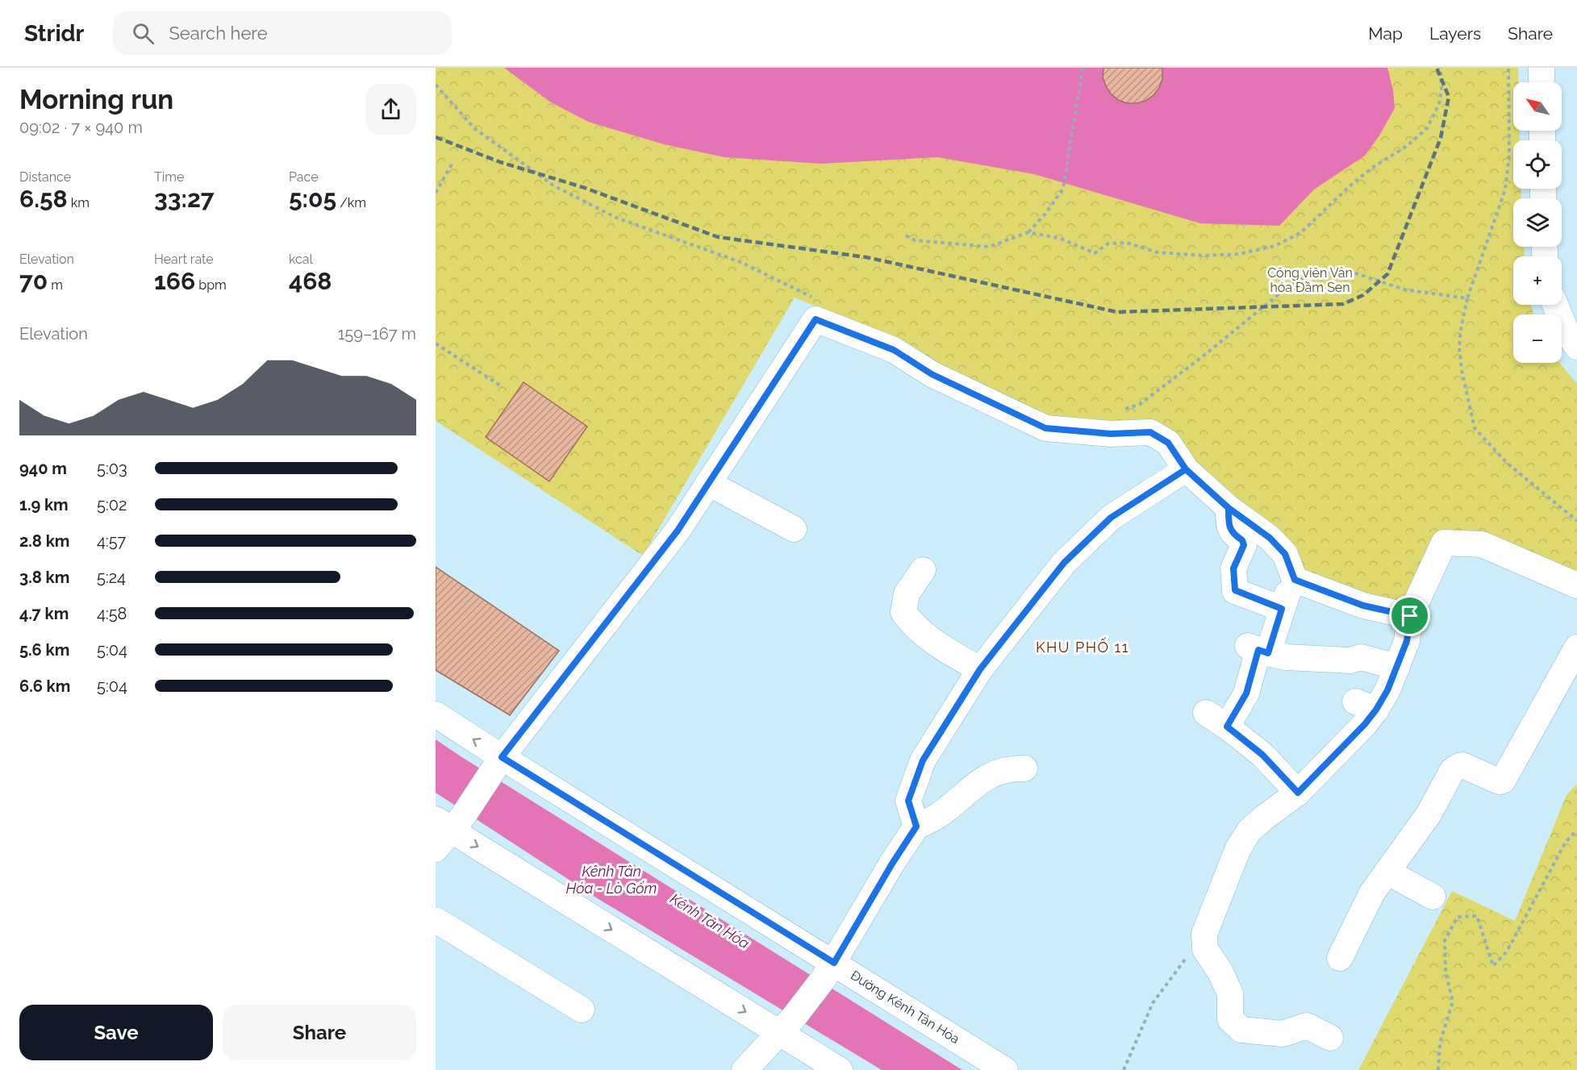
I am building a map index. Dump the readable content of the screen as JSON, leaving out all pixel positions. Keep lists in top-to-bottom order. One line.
{"streets":{"street":["Đường Kênh Tân Hóa"]},"districts":["KHU PHỐ 11"],"water":["Kênh Tân Hóa - Lò Gốm","Kênh Tân Hóa"],"parks":["Công viên Văn hóa Đầm Sen"],"north":"top left","page":{"header":"Stridr","search":"Search here","nav":["Map","Layers","Share"],"heading":["Morning run","09:02 · 7 × 940 m"],"map_buttons":["+","−"],"stats":[["Distance","6.58 km"],["Time","33:27"],["Pace","5:05 /km"],["Elevation","70 m"],["Heart rate","166 bpm"],["kcal","468"]],"chart":["Elevation","159–167 m"],"list":[{"name":"940 m","note":"5:03"},{"name":"1.9 km","note":"5:02"},{"name":"2.8 km","note":"4:57"},{"name":"3.8 km","note":"5:24"},{"name":"4.7 km","note":"4:58"},{"name":"5.6 km","note":"5:04"},{"name":"6.6 km","note":"5:04"}],"buttons":["Save","Share"]}}
